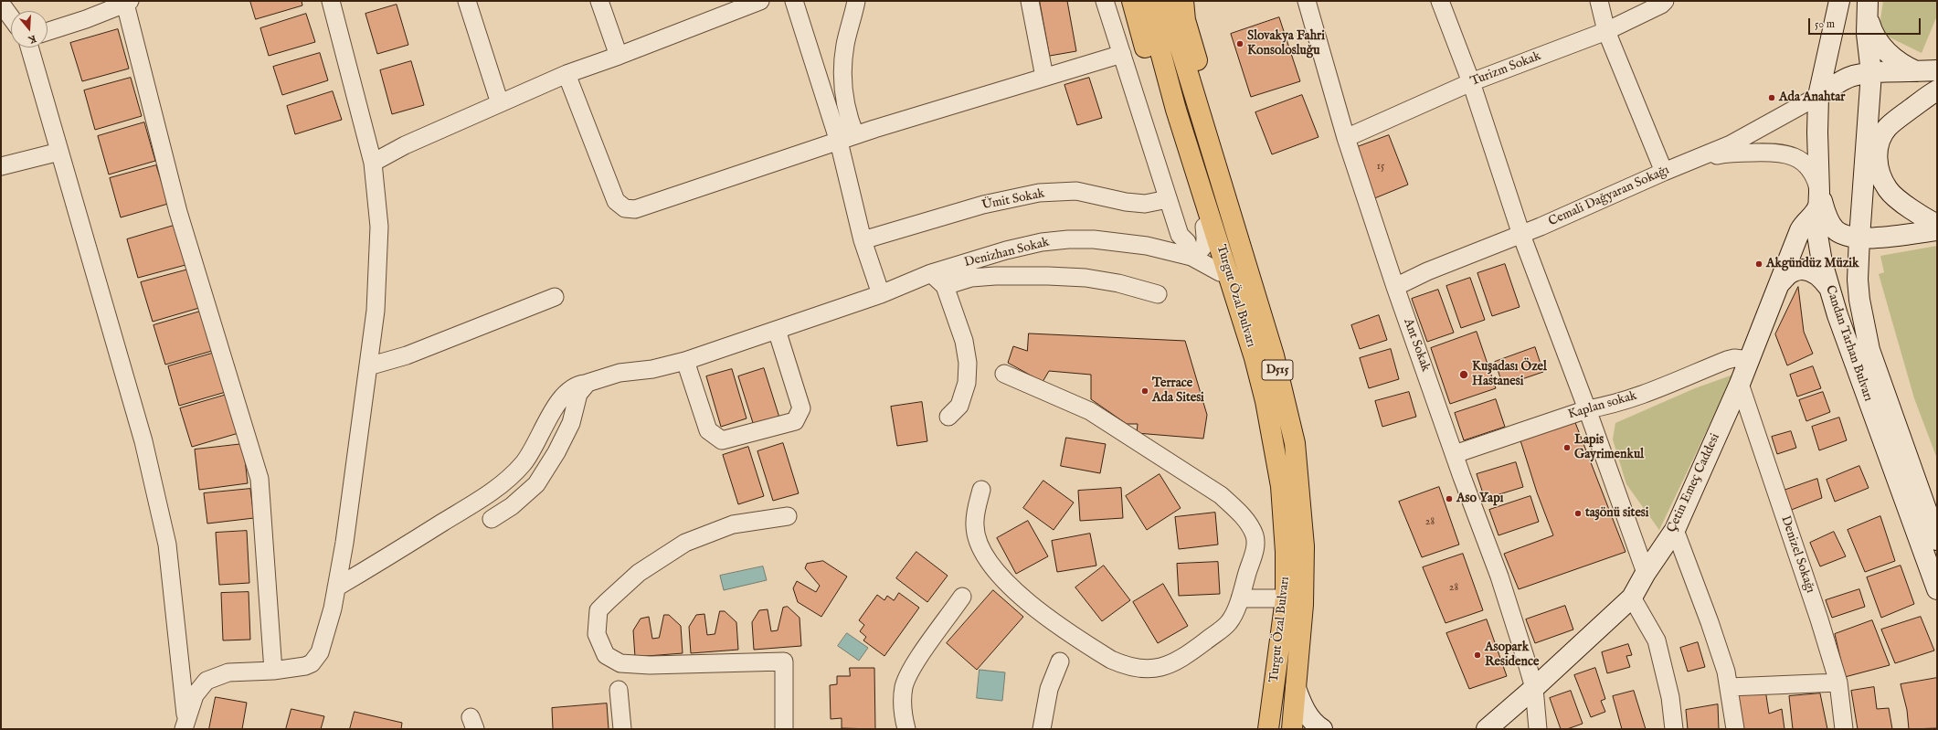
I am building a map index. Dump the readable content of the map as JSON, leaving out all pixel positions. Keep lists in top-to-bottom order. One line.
{"streets":{"highway":["Turgut Özal Bulvarı","D515"],"street":["Turizm Sokak","Cemali Dağyaran Sokağı","Ümit Sokak","Denizhan Sokak","Candan Tarhan Bulvarı","Ant Sokak","Kaplan sokak","Çetin Emeç Caddesi","Denizel Sokağı"]},"crossings":[["Turizm Sokak","Ant Sokak"],["Cemali Dağyaran Sokağı","Candan Tarhan Bulvarı"],["Cemali Dağyaran Sokağı","Ant Sokak"],["Candan Tarhan Bulvarı","Çetin Emeç Caddesi"],["Ant Sokak","Kaplan sokak"],["Ant Sokak","Çetin Emeç Caddesi"],["Kaplan sokak","Çetin Emeç Caddesi"],["Çetin Emeç Caddesi","Denizel Sokağı"]],"places":["Slovakya Fahri Konsolosluğu","Ada Anahtar","Akgündüz Müzik","Kuşadası Özel Hastanesi","Terrace Ada Sitesi","Lapis Gayrimenkul","Aso Yapı","taşönü sitesi","Asopark Residence"],"house_numbers":["15","28","28"],"scale_bar":"50 m","north":"bottom"}
